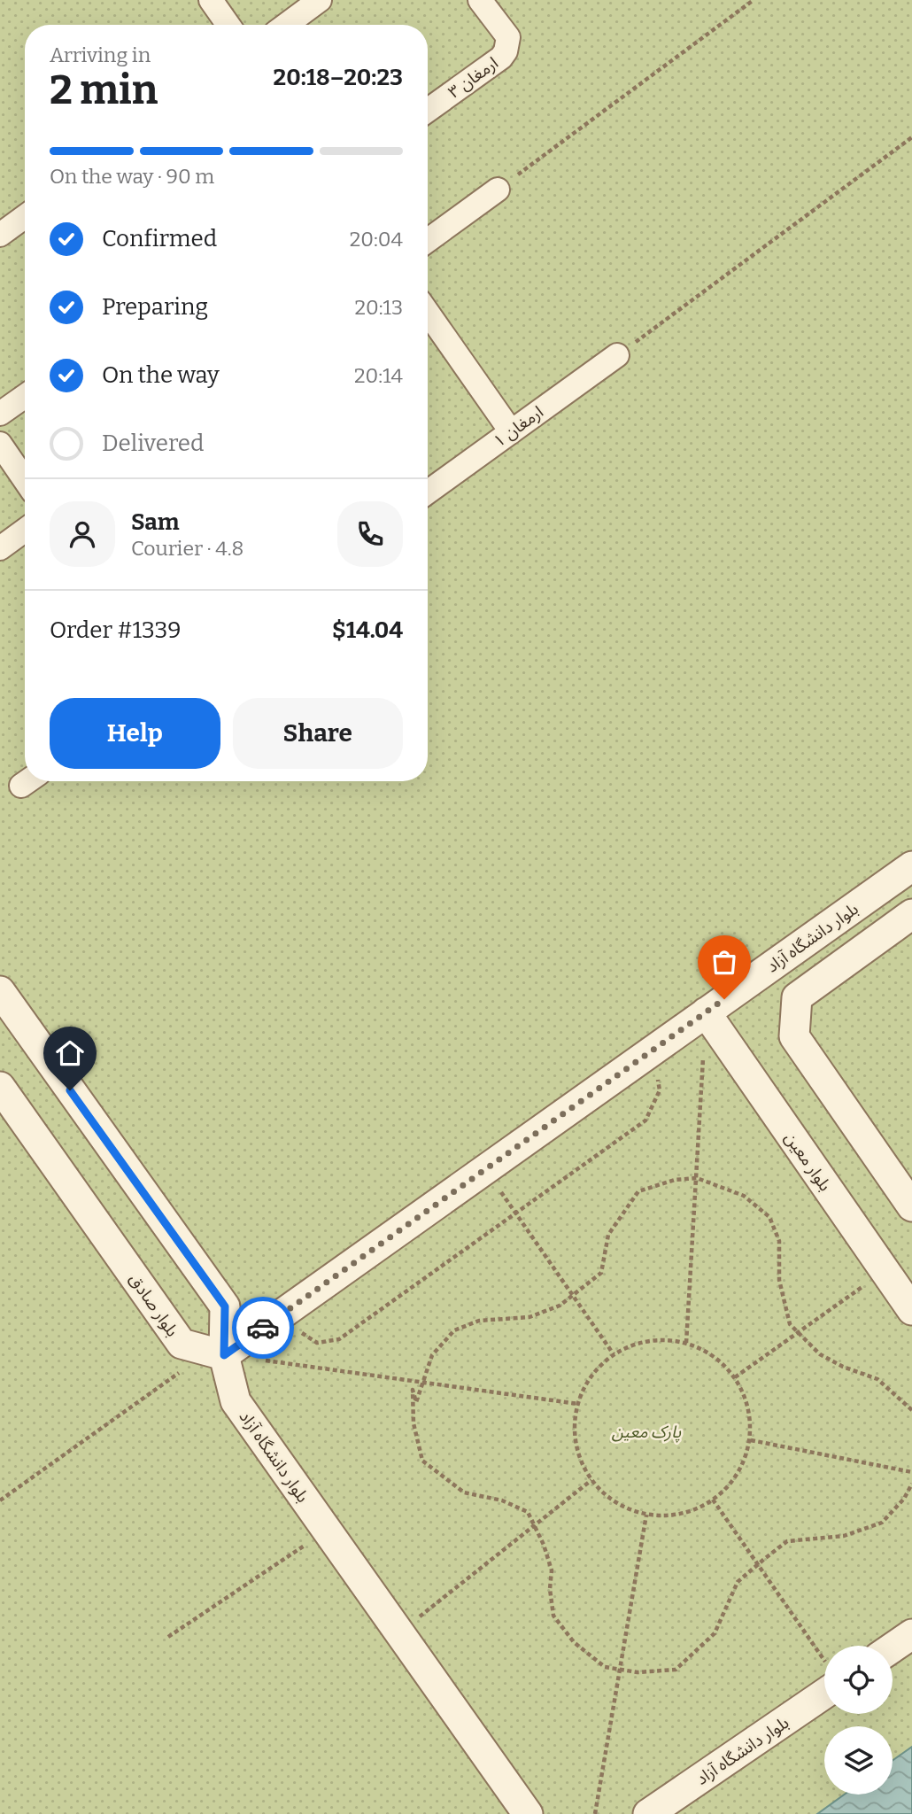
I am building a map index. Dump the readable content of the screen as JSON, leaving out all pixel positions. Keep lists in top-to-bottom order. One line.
{"streets":{"street":["ارمغان ۳","ارمغان ۱","بلوار دانشگاه آزاد","بلوار معین","بلوار صادق"]},"crossings":[["بلوار دانشگاه آزاد","بلوار معین"],["بلوار دانشگاه آزاد","بلوار صادق"]],"parks":["پارک معین"],"page":{"heading":["2 min","Arriving in","20:18–20:23"],"panel":["Sam","Courier · 4.8","Order #1339","$14.04"],"bar":"On the way · 90 m","list":[["Confirmed","20:04"],["Preparing","20:13"],["On the way","20:14"],"Delivered"],"buttons":["Help","Share"]}}
